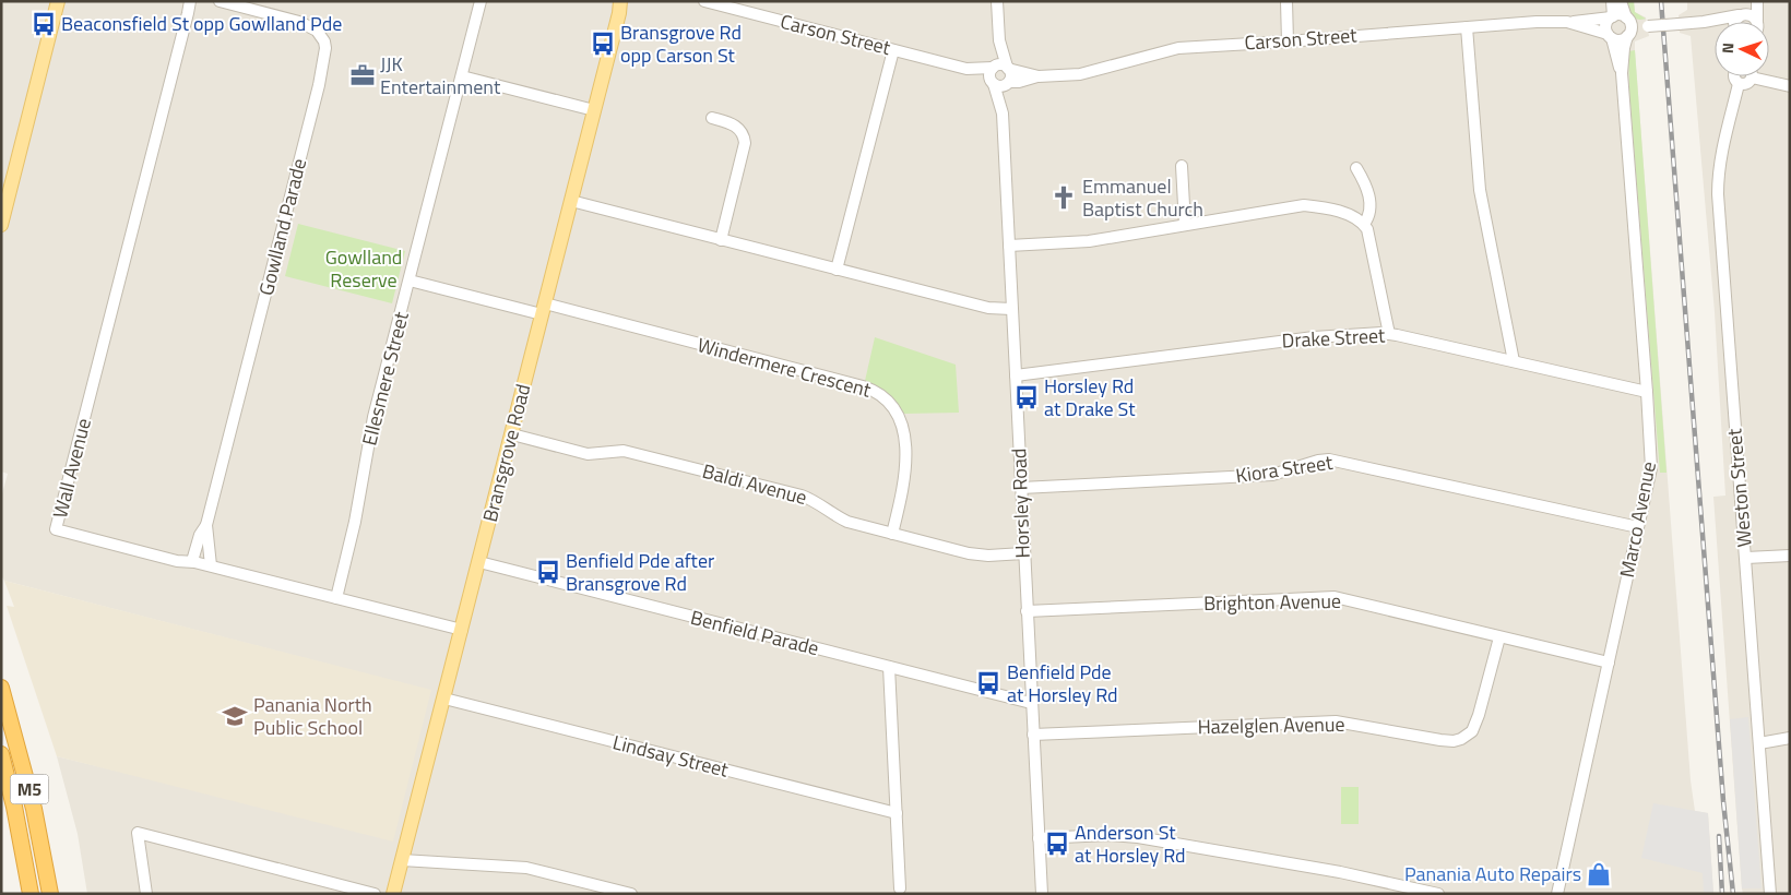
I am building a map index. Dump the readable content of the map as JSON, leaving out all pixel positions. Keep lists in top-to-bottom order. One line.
{"streets":{"highway":["M5"],"main road":["Bransgrove Road"],"street":["Carson Street","Gowlland Parade","Drake Street","Windermere Crescent","Ellesmere Street","Wall Avenue","Kiora Street","Baldi Avenue","Weston Street","Horsley Road","Marco Avenue","Brighton Avenue","Benfield Parade","Hazelglen Avenue","Lindsay Street"]},"crossings":[["Carson Street","Horsley Road"],["Carson Street","Marco Avenue"],["Gowlland Parade","Wall Avenue"],["Drake Street","Horsley Road"],["Drake Street","Marco Avenue"],["Windermere Crescent","Ellesmere Street"],["Windermere Crescent","Bransgrove Road"],["Windermere Crescent","Baldi Avenue"],["Ellesmere Street","Wall Avenue"],["Bransgrove Road","Wall Avenue"],["Bransgrove Road","Baldi Avenue"],["Bransgrove Road","Benfield Parade"],["Bransgrove Road","Lindsay Street"],["Kiora Street","Horsley Road"],["Kiora Street","Marco Avenue"],["Baldi Avenue","Horsley Road"],["Horsley Road","Brighton Avenue"],["Horsley Road","Benfield Parade"],["Horsley Road","Hazelglen Avenue"],["Marco Avenue","Brighton Avenue"],["Brighton Avenue","Hazelglen Avenue"]],"parks":["Gowlland Reserve"],"places":{"bus stop":["Beaconsfield St opp Gowlland Pde","Bransgrove Rd opp Carson St","Horsley Rd at Drake St","Benfield Pde after Bransgrove Rd","Benfield Pde at Horsley Rd","Anderson St at Horsley Rd"],"office":["JJK Entertainment"],"church":["Emmanuel Baptist Church"],"school or university":["Panania North Public School"],"shop":["Panania Auto Repairs"]},"north":"left"}
